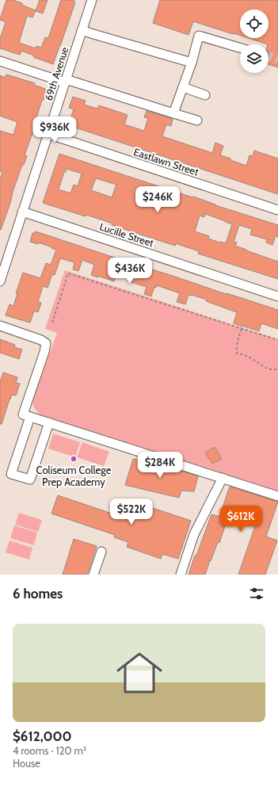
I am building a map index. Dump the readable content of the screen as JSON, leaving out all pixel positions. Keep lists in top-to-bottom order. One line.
{"streets":{"street":["69th Avenue","Eastlawn Street","Lucille Street"]},"crossings":[["69th Avenue","Eastlawn Street"],["69th Avenue","Lucille Street"]],"places":["Coliseum College Prep Academy"],"page":{"price":["$936K","$246K","$436K","$284K","$522K","$612K"],"heading":"6 homes","list":[{"name":"$612,000","note":"4 rooms · 120 m² · House"}]}}
